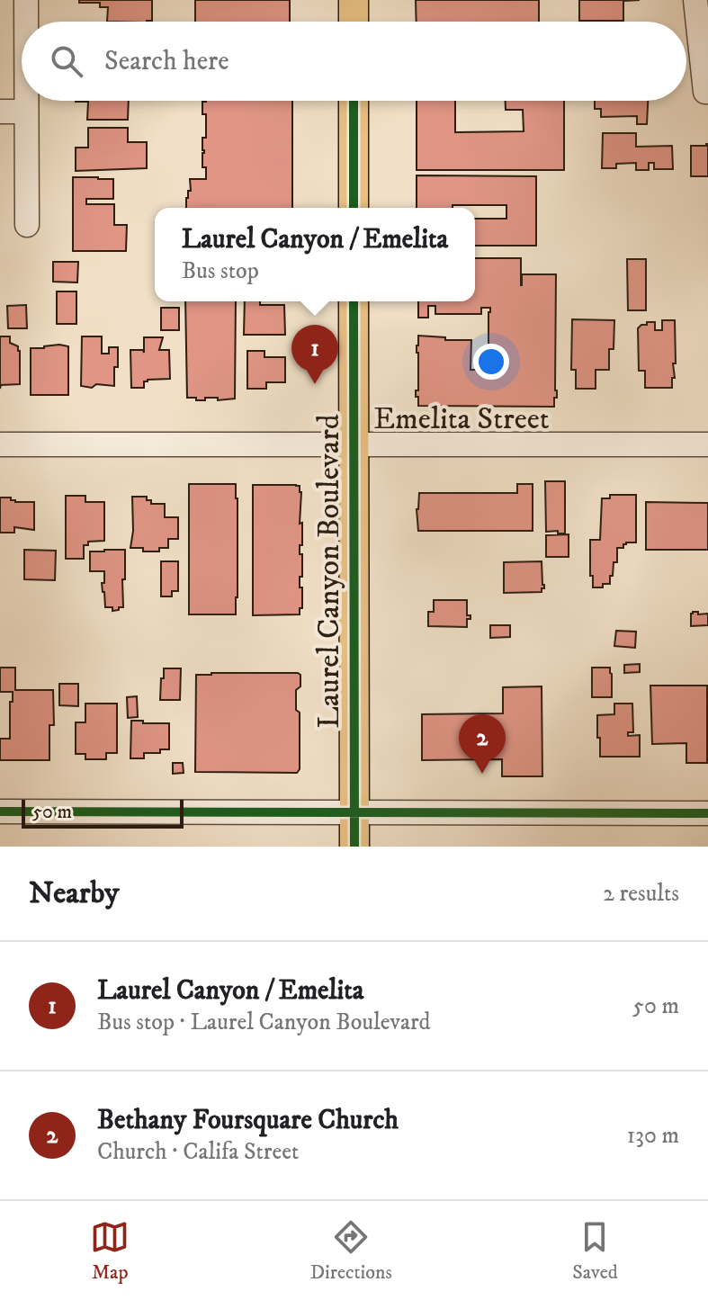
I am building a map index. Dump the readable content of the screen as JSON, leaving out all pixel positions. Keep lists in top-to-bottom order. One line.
{"streets":{"main road":["Laurel Canyon Boulevard"],"street":["Emelita Street"]},"crossings":[["Emelita Street","Laurel Canyon Boulevard"]],"scale_bar":"50 m","page":{"search":"Search here","popup":["Laurel Canyon / Emelita","Bus stop"],"pins":["1","2"],"scale":"50 m","heading":["Nearby","2 results"],"list":[{"mark":"1","name":"Laurel Canyon / Emelita","note":"Bus stop · Laurel Canyon Boulevard","value":"50 m"},{"mark":"2","name":"Bethany Foursquare Church","note":"Church · Califa Street","value":"130 m"}],"nav":["Map","Directions","Saved"]}}
